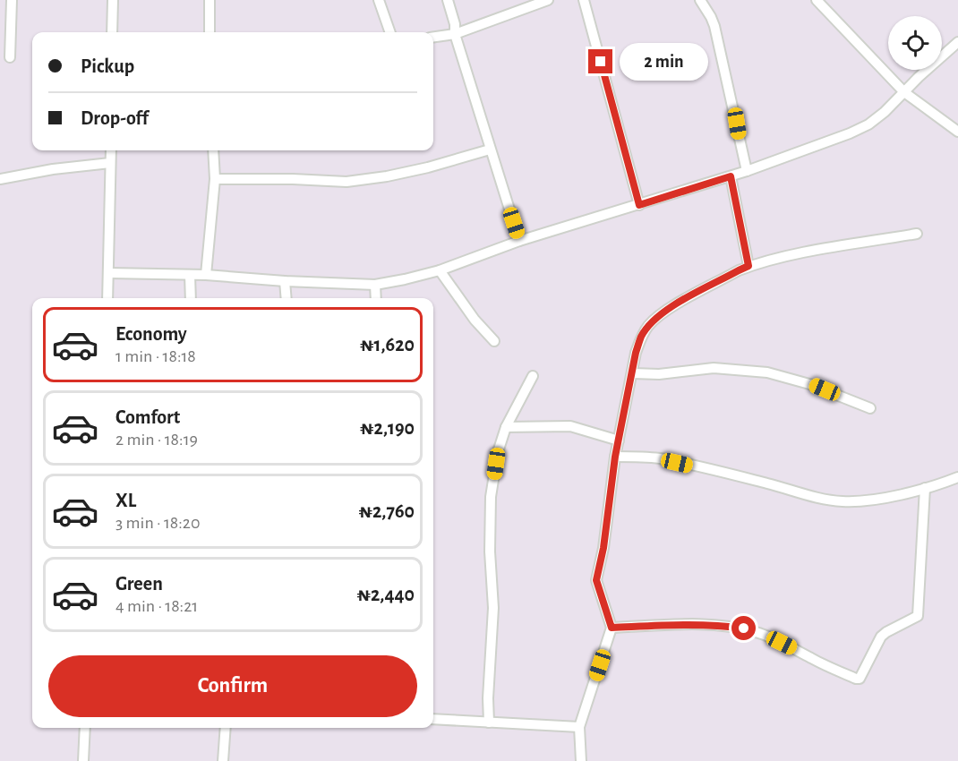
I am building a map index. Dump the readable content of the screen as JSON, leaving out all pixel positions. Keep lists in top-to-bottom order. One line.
{"page":{"banner":["Pickup","Drop-off"],"bubble":"2 min","list":[{"name":"Economy","note":"1 min · 18:18","value":"₦1,620"},{"name":"Comfort","note":"2 min · 18:19","value":"₦2,190"},{"name":"XL","note":"3 min · 18:20","value":"₦2,760"},{"name":"Green","note":"4 min · 18:21","value":"₦2,440"}],"buttons":"Confirm"}}
